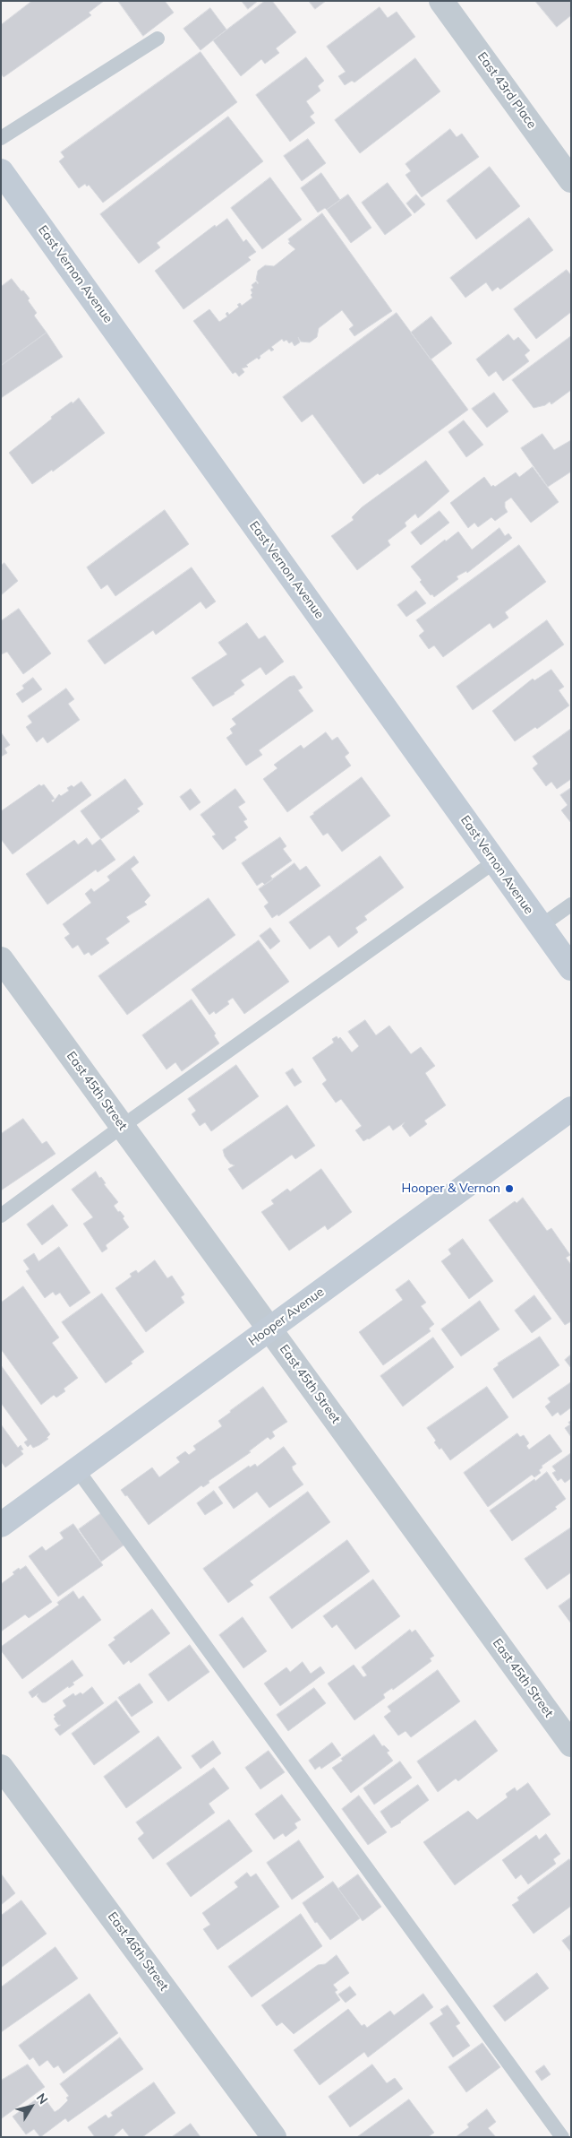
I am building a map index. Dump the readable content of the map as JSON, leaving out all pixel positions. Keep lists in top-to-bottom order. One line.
{"streets":{"main road":["East Vernon Avenue","Hooper Avenue"],"street":["East 43rd Place","East 45th Street","East 46th Street"]},"crossings":[["East 45th Street","Hooper Avenue"]],"places":["Hooper & Vernon"],"north":"top right"}
